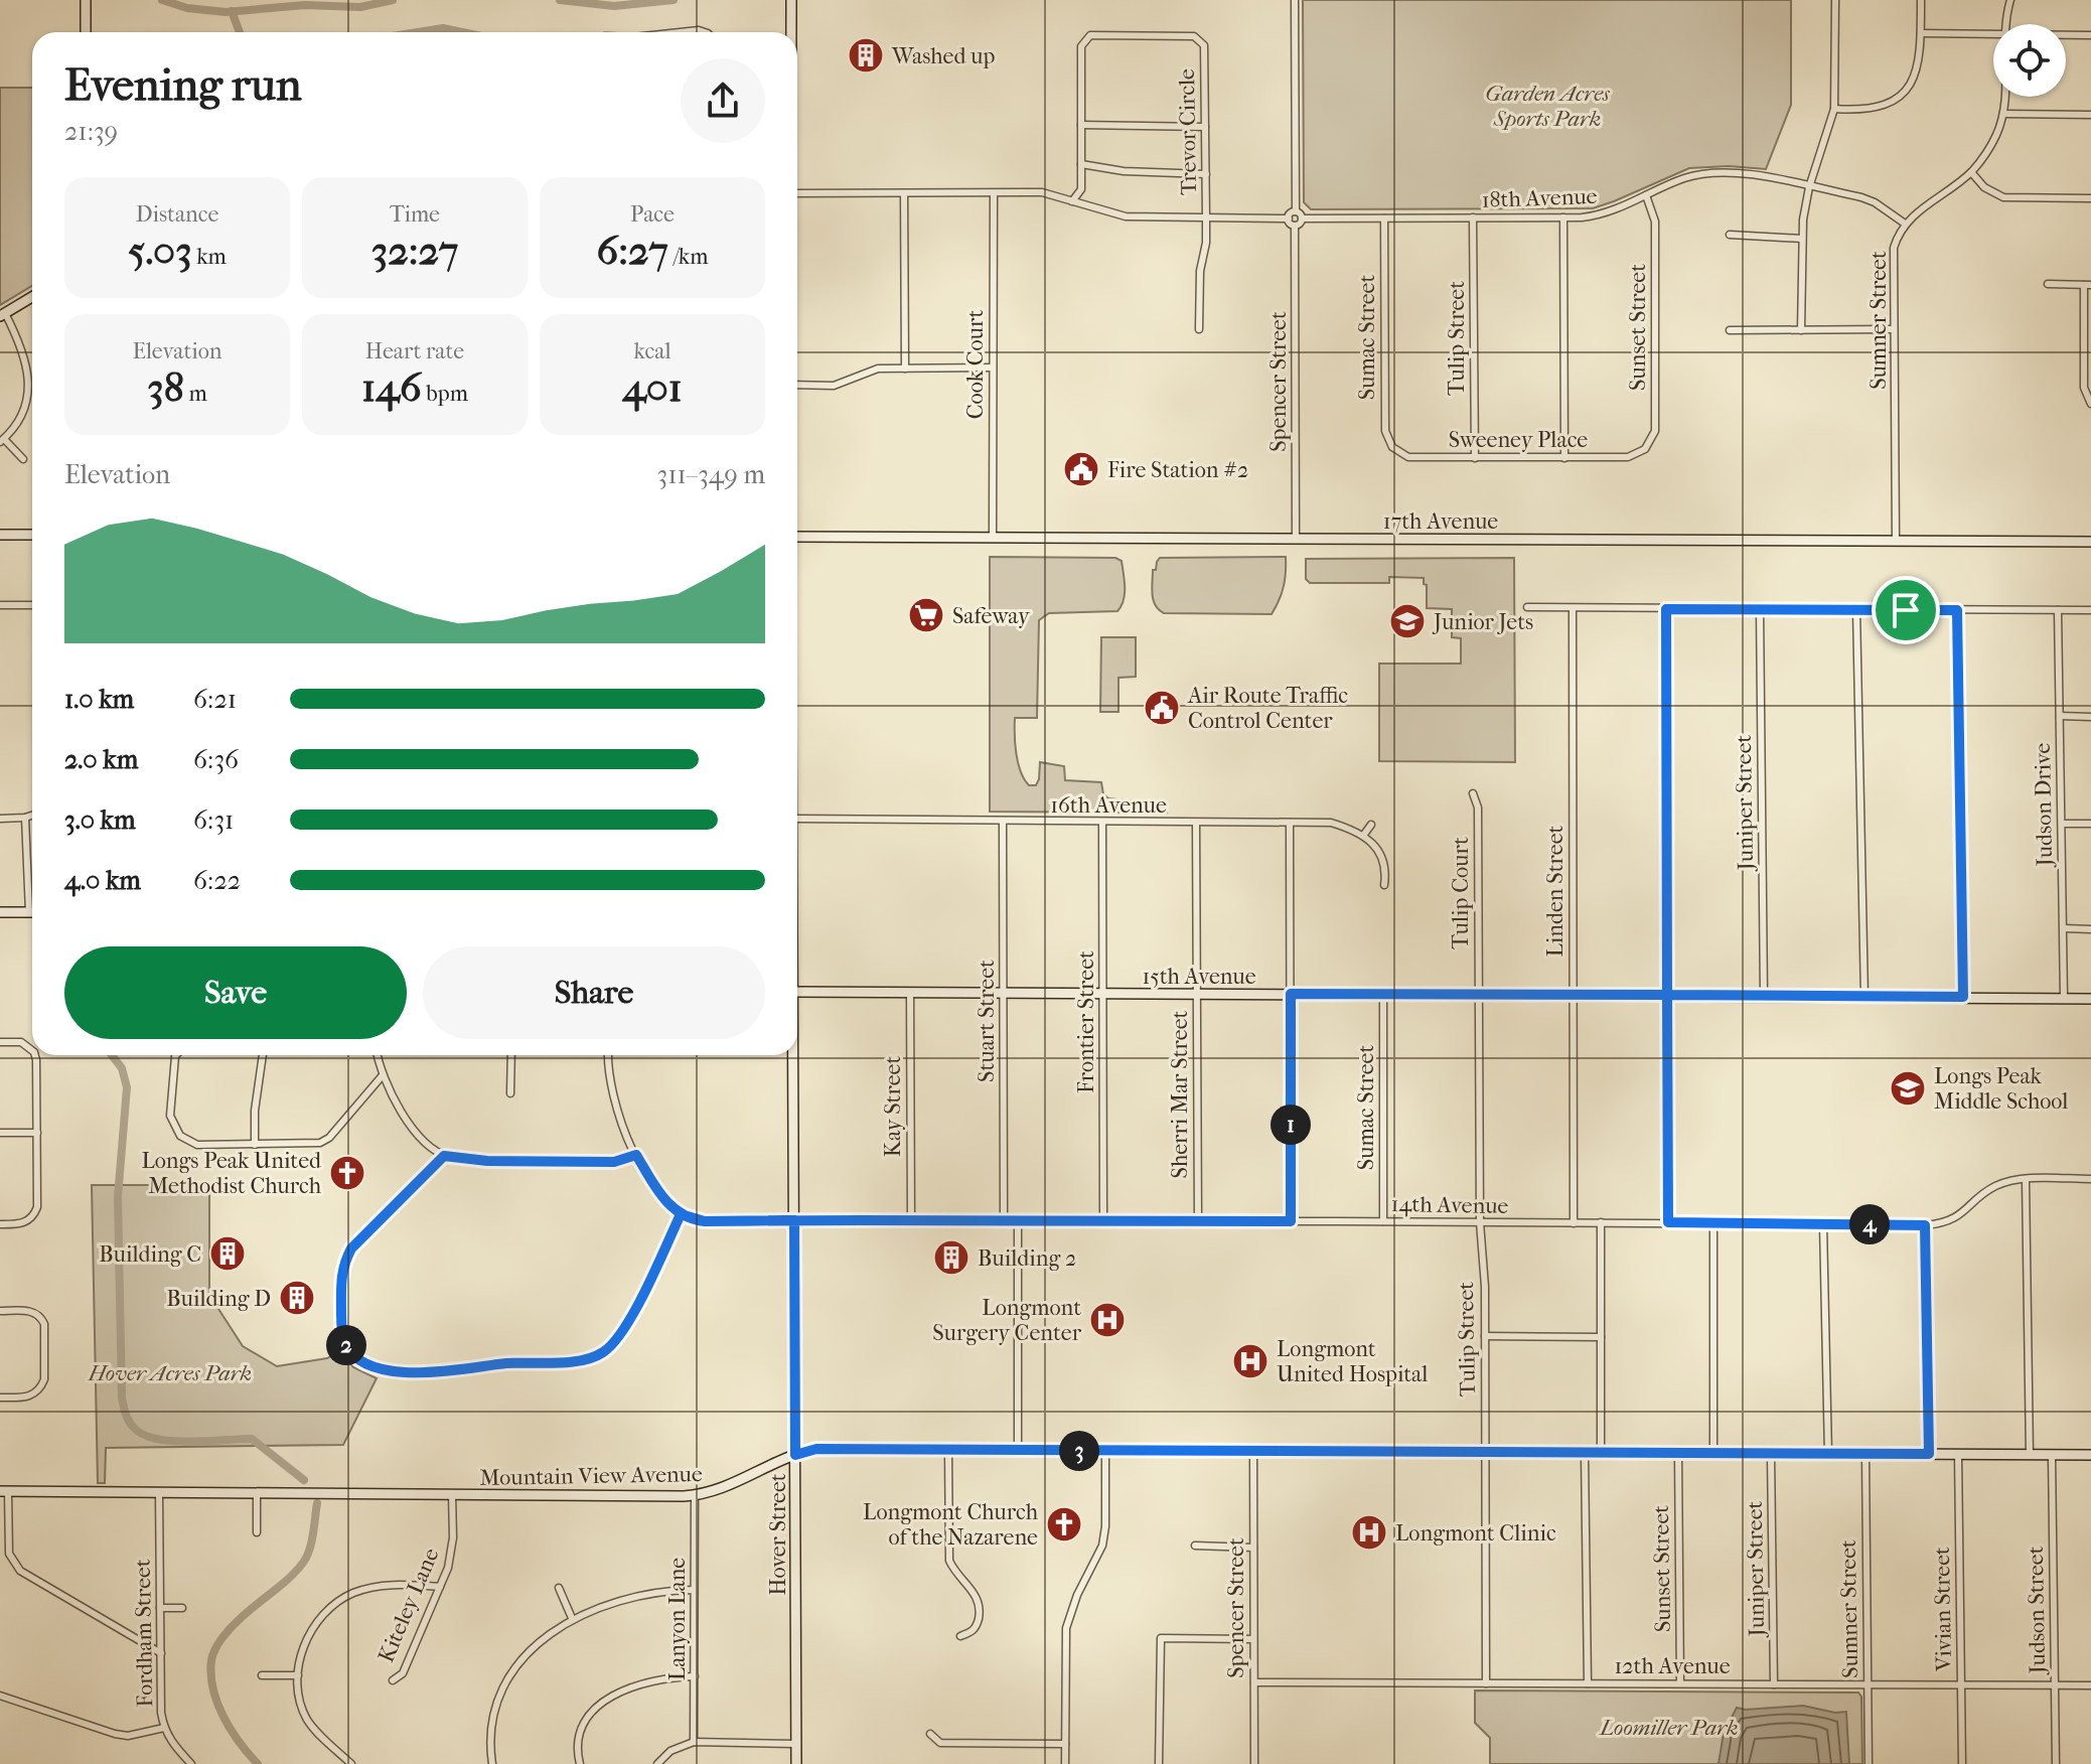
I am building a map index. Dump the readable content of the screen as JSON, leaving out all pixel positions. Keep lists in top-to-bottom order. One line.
{"streets":{"street":["Trevor Circle","18th Avenue","Sumner Street","Sunset Street","Sumac Street","Tulip Street","Cook Court","Spencer Street","Sweeney Place","17th Avenue","Juniper Street","16th Avenue","Judson Drive","Linden Street","Tulip Court","15th Avenue","Stuart Street","Frontier Street","Sherri Mar Street","Kay Street","14th Avenue","Mountain View Avenue","Hover Street","Kiteley Lane","Vivian Street","Judson Street","Lanyon Lane","Fordham Street","12th Avenue"]},"crossings":[["18th Avenue","Sumner Street"],["18th Avenue","Sunset Street"],["18th Avenue","Sumac Street"],["18th Avenue","Tulip Street"],["18th Avenue","Spencer Street"],["Sumner Street","17th Avenue"],["Sumner Street","Mountain View Avenue"],["Sumner Street","12th Avenue"],["Sunset Street","Sweeney Place"],["Sunset Street","Mountain View Avenue"],["Sunset Street","12th Avenue"],["Sumac Street","Sweeney Place"],["Sumac Street","15th Avenue"],["Sumac Street","14th Avenue"],["Tulip Street","Sweeney Place"],["Tulip Street","Tulip Court"],["Tulip Street","15th Avenue"],["Tulip Street","14th Avenue"],["Tulip Street","Mountain View Avenue"],["Tulip Street","12th Avenue"],["Cook Court","17th Avenue"],["Spencer Street","17th Avenue"],["Spencer Street","Mountain View Avenue"],["Spencer Street","12th Avenue"],["Juniper Street","15th Avenue"],["Juniper Street","Mountain View Avenue"],["Juniper Street","12th Avenue"],["16th Avenue","Stuart Street"],["16th Avenue","Frontier Street"],["16th Avenue","Sherri Mar Street"],["Judson Drive","15th Avenue"],["Linden Street","15th Avenue"],["Linden Street","14th Avenue"],["Tulip Court","15th Avenue"],["15th Avenue","Stuart Street"],["15th Avenue","Frontier Street"],["15th Avenue","Sherri Mar Street"],["15th Avenue","Kay Street"],["Stuart Street","14th Avenue"],["Frontier Street","14th Avenue"],["Sherri Mar Street","14th Avenue"],["Kay Street","14th Avenue"],["14th Avenue","Hover Street"],["Mountain View Avenue","Hover Street"],["Mountain View Avenue","Kiteley Lane"],["Mountain View Avenue","Vivian Street"],["Mountain View Avenue","Judson Street"],["Mountain View Avenue","Lanyon Lane"],["Mountain View Avenue","Fordham Street"],["Vivian Street","12th Avenue"],["Judson Street","12th Avenue"]],"parks":["Garden Acres Sports Park","Hover Acres Park","Loomiller Park"],"places":{"building":["Washed up","Building C","Building 2","Building D"],"public building":["Fire Station #2","Air Route Traffic Control Center"],"supermarket":["Safeway"],"school or university":["Junior Jets","Longs Peak Middle School"],"church":["Longs Peak United Methodist Church","Longmont Church of the Nazarene"],"hospital":["Longmont Surgery Center","Longmont United Hospital","Longmont Clinic"]},"page":{"heading":["Evening run","21:39"],"stats":[["Distance","5.03 km"],["Time","32:27"],["Pace","6:27 /km"],["Elevation","38 m"],["Heart rate","146 bpm"],["kcal","401"]],"chart":["Elevation","311–349 m"],"list":[{"name":"1.0 km","note":"6:21"},{"name":"2.0 km","note":"6:36"},{"name":"3.0 km","note":"6:31"},{"name":"4.0 km","note":"6:22"}],"buttons":["Save","Share"],"pins":["1","4","2","3"]}}
